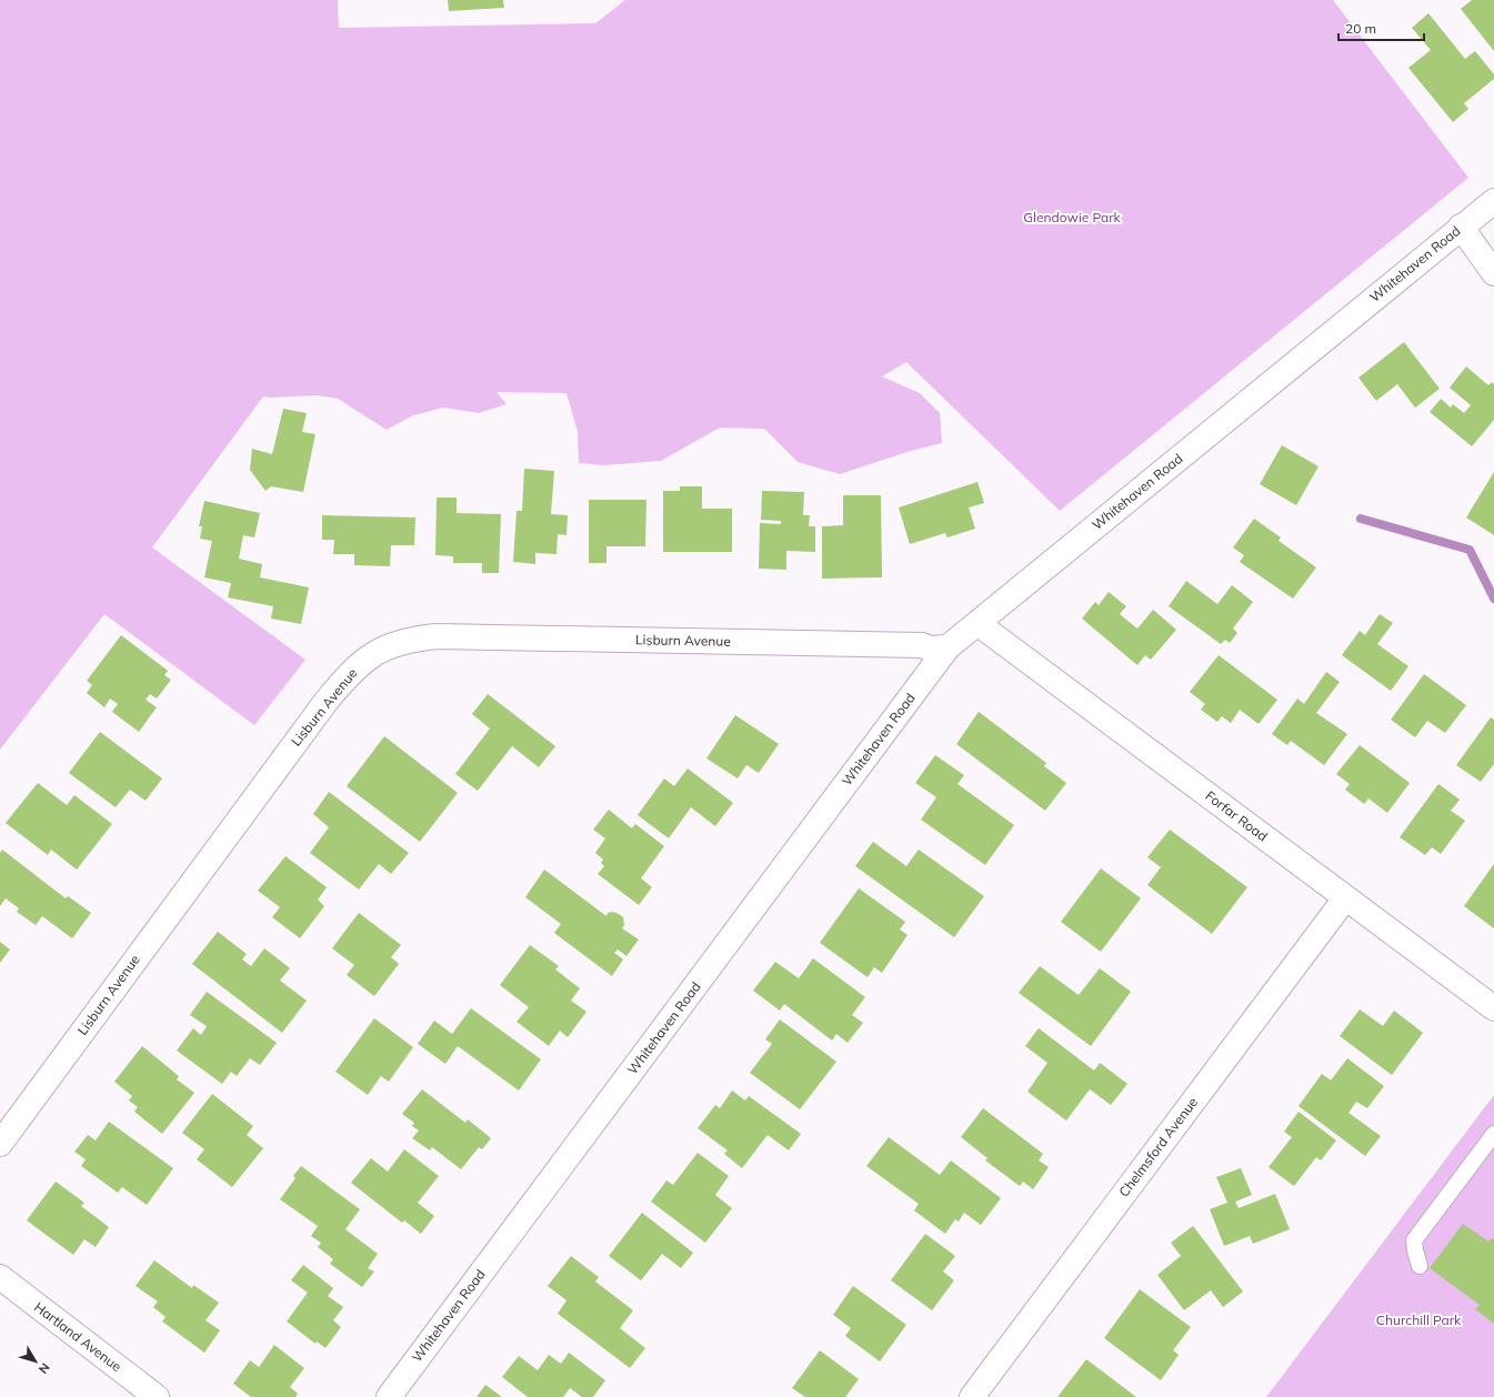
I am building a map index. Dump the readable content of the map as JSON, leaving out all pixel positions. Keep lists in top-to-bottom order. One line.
{"streets":{"street":["Whitehaven Road","Lisburn Avenue","Forfar Road","Chelmsford Avenue","Hartland Avenue"]},"crossings":[["Whitehaven Road","Lisburn Avenue"],["Whitehaven Road","Forfar Road"],["Forfar Road","Chelmsford Avenue"]],"parks":["Glendowie Park","Churchill Park"],"scale_bar":"20 m","north":"bottom right"}
